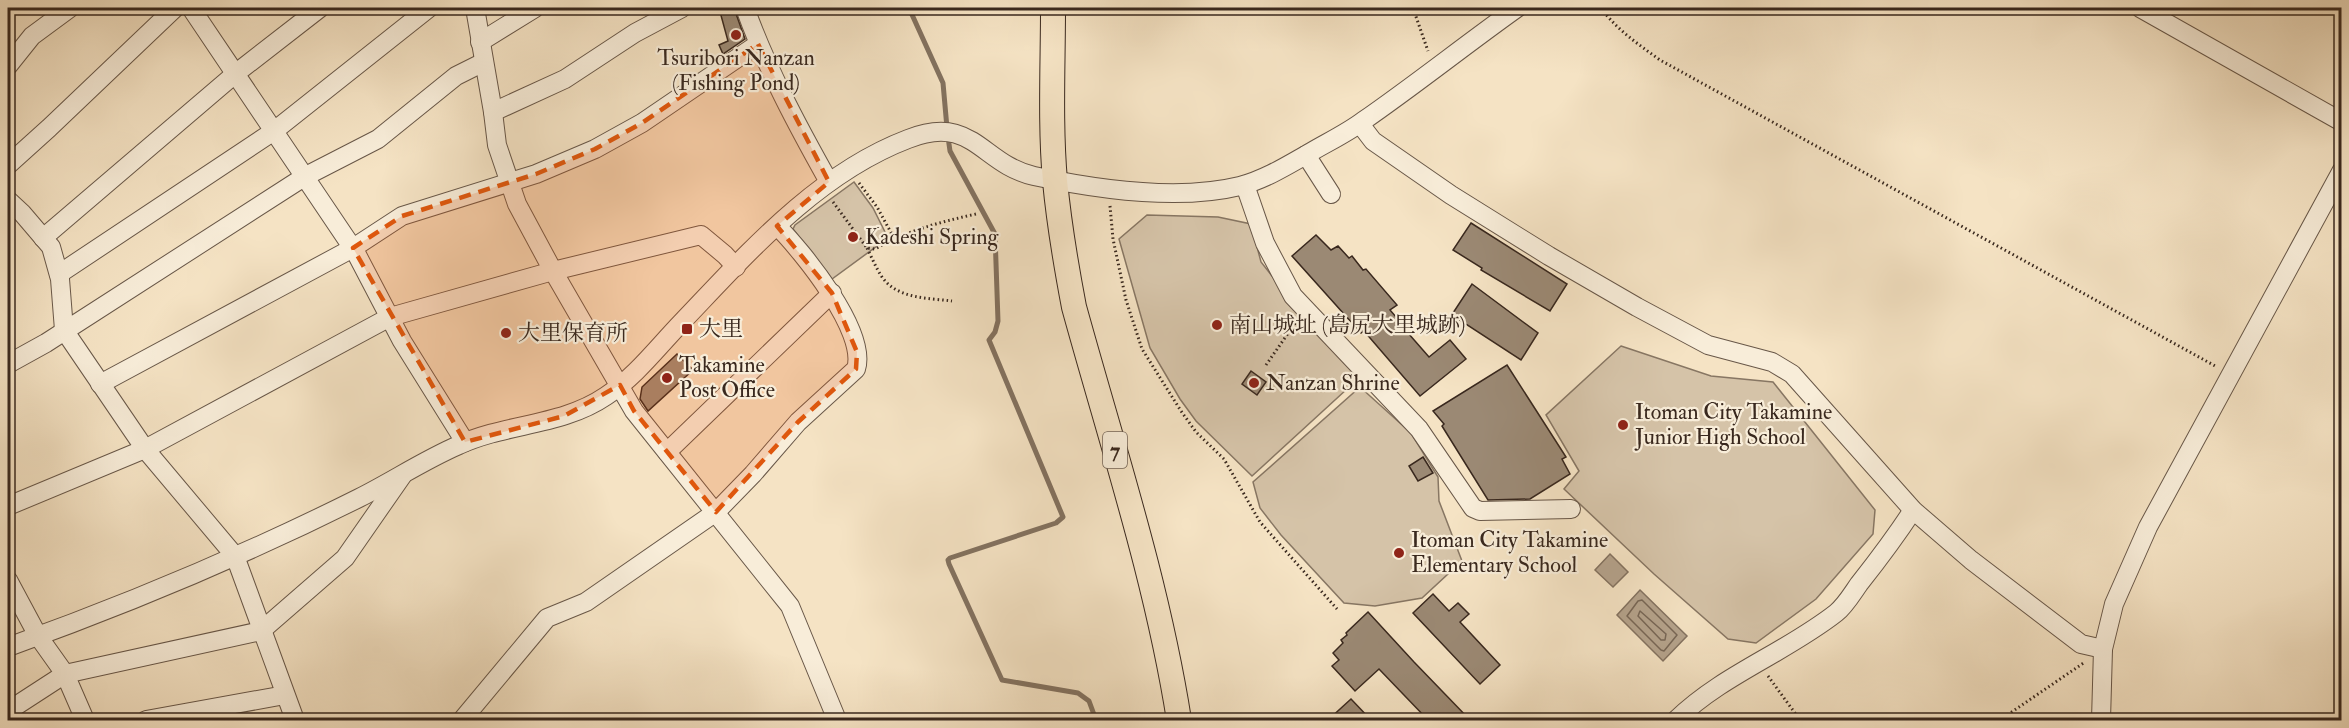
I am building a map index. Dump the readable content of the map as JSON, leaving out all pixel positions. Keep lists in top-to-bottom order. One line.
{"streets":{"main road":["7"]},"places":{"other":["Tsuribori Nanzan (Fishing Pond)","Kadeshi Spring","南山城址 (島尻大里城跡)","大里保育所","Takamine Post Office","Nanzan Shrine","Itoman City Takamine Junior High School","Itoman City Takamine Elementary School"],"transit":["大里"]}}
